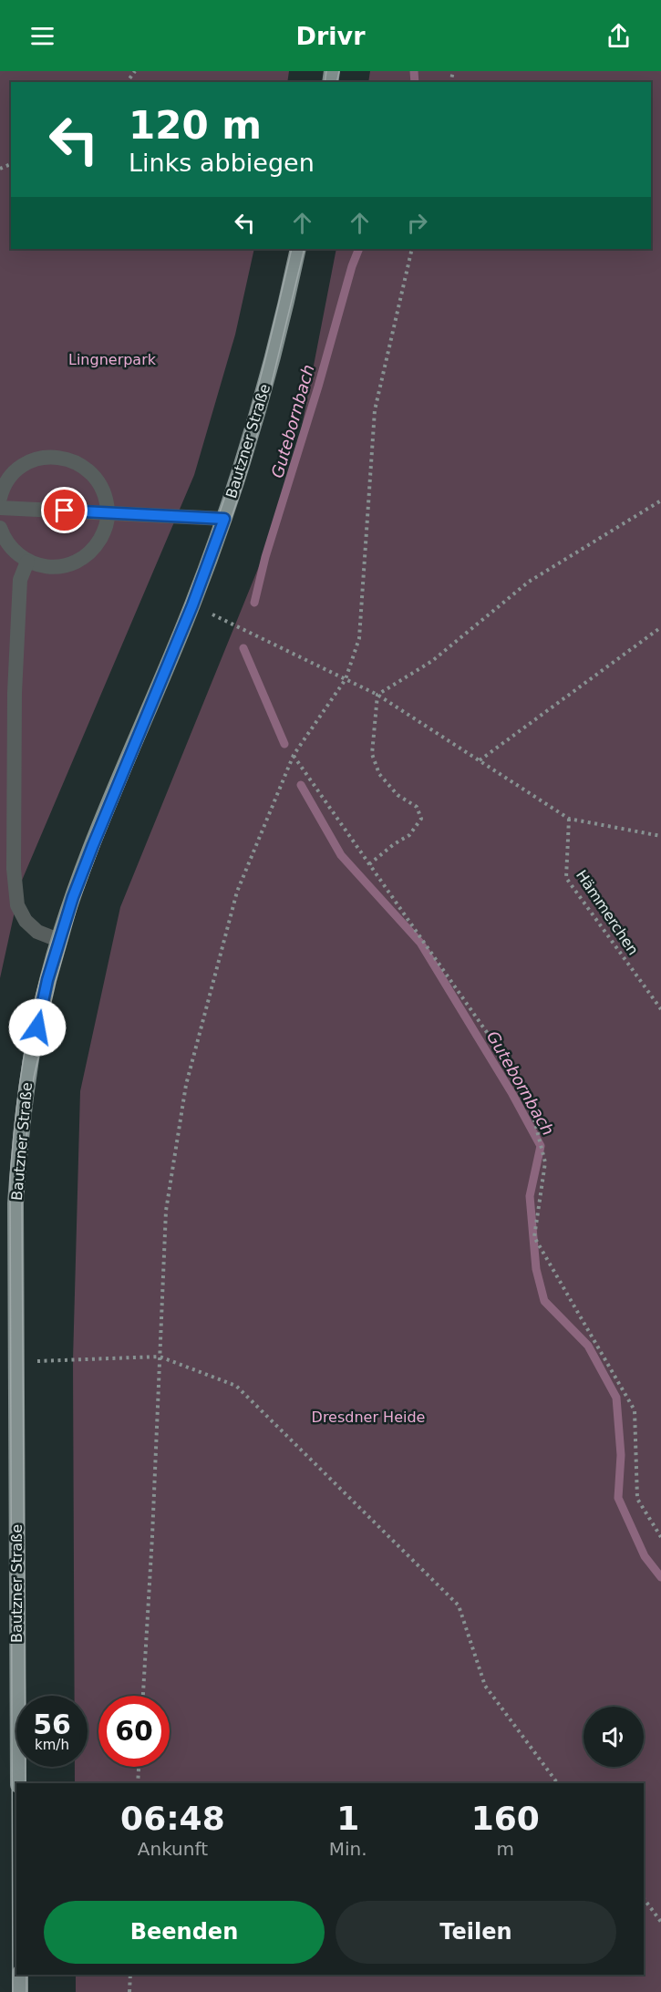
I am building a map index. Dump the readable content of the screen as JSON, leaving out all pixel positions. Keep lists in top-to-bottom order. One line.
{"streets":{"main road":["Bautzner Straße"],"path":["Hämmerchen"]},"water":["Gutebornbach"],"parks":["Lingnerpark","Dresdner Heide"],"page":{"header":"Drivr","turn":["120 m","Links abbiegen"],"speed":"56 km/h","limit":"60","eta":["06:48","Ankunft","1","Min.","160","m"],"buttons":["Beenden","Teilen"]}}
